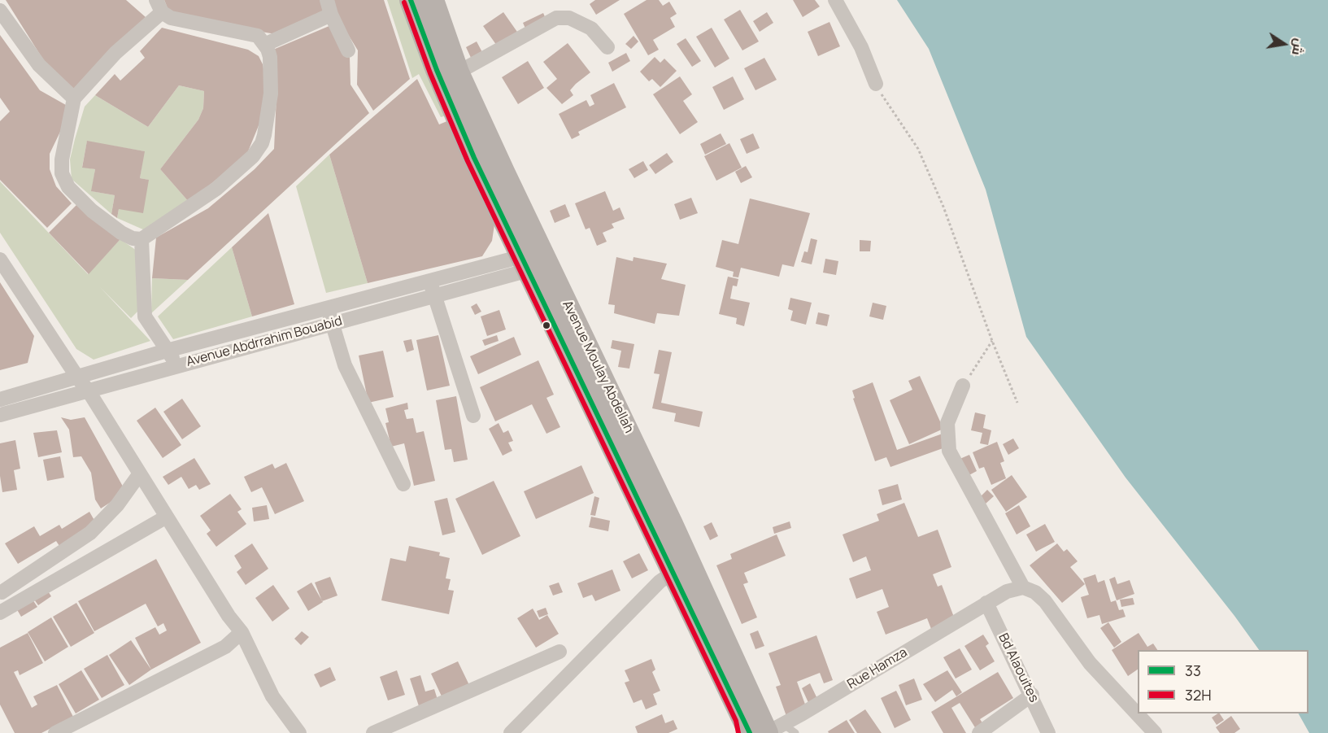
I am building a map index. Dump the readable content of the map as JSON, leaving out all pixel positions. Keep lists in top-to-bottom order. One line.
{"streets":{"main road":["Avenue Moulay Abdellah"],"street":["Avenue Abdrrahim Bouabid","Bd Alaouites","Rue Hamza"]},"crossings":[["Avenue Abdrrahim Bouabid","Avenue Moulay Abdellah"],["Avenue Moulay Abdellah","Rue Hamza"],["Bd Alaouites","Rue Hamza"]],"lines":["transit line 33","transit line 32H"],"legend":["33","32H"],"north":"right"}
